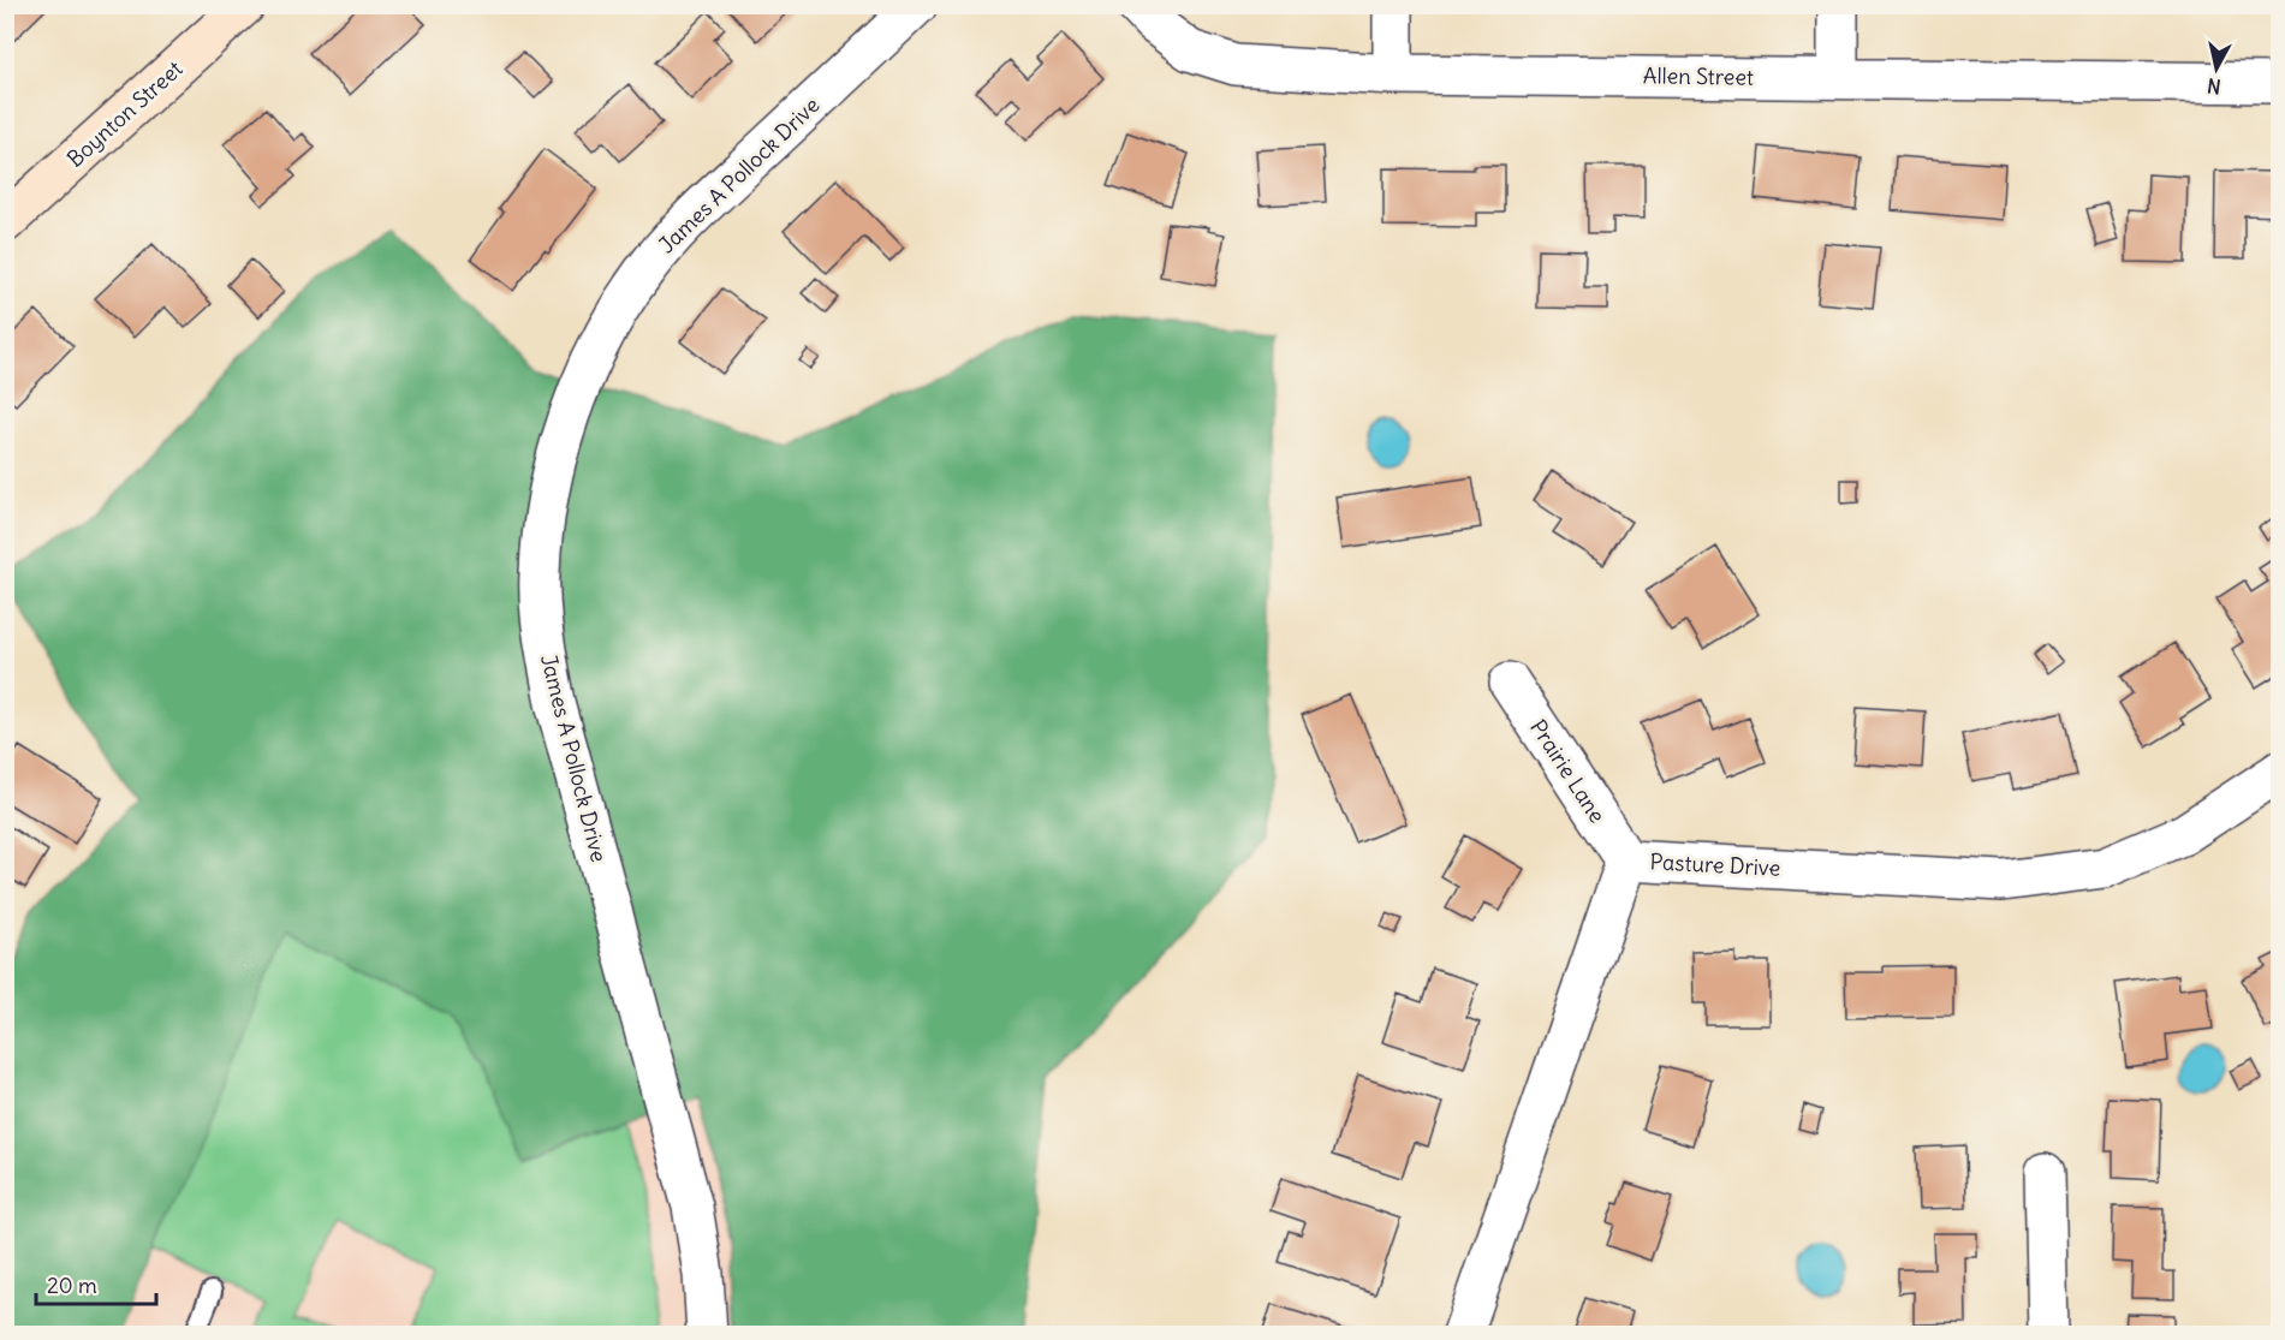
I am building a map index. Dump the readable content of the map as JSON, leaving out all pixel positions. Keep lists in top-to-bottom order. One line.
{"streets":{"street":["Allen Street","Boynton Street","James A Pollock Drive","Prairie Lane","Pasture Drive"]},"crossings":[["Prairie Lane","Pasture Drive"]],"scale_bar":"20 m","north":"bottom"}
